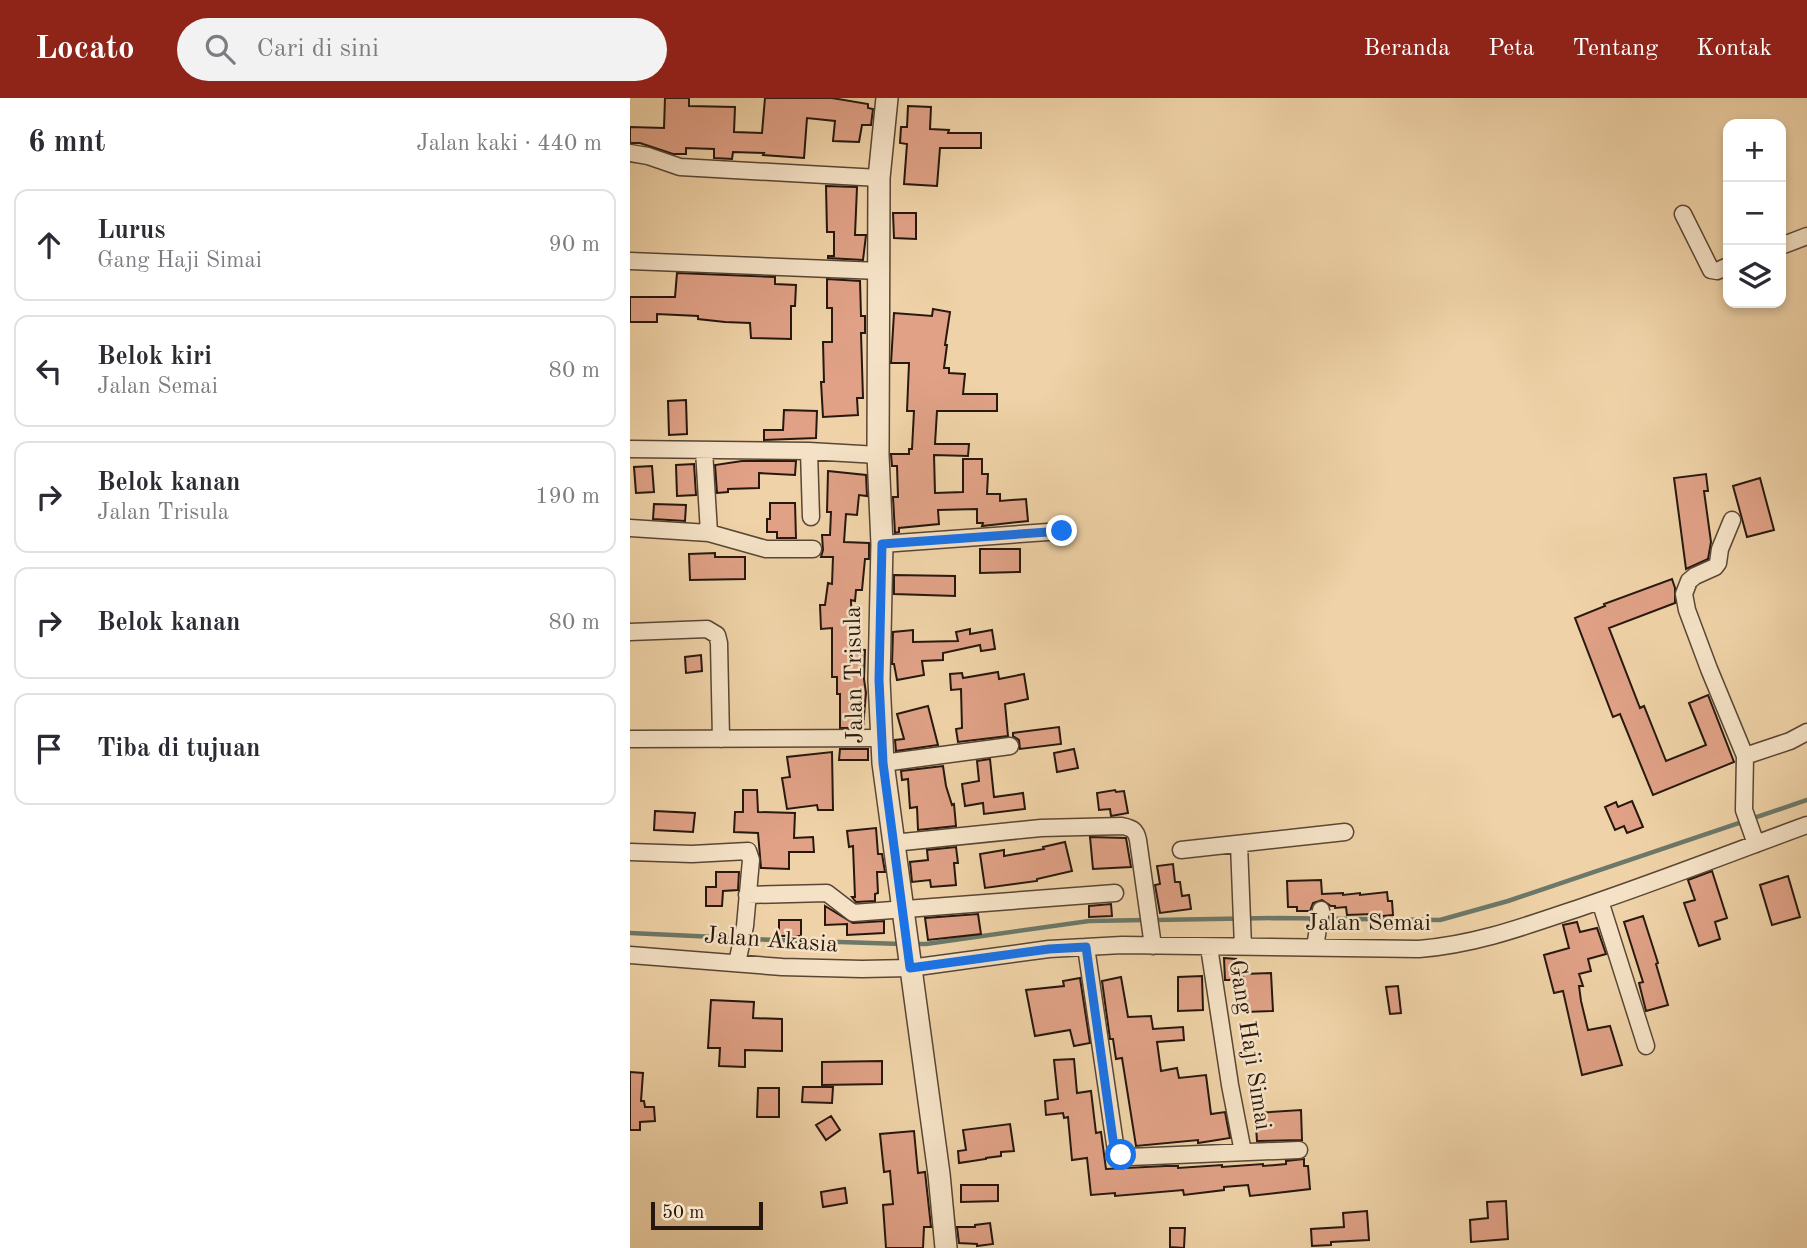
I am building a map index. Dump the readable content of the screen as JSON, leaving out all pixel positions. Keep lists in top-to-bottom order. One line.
{"streets":{"street":["Jalan Trisula","Jalan Semai","Jalan Akasia","Gang Haji Simai"]},"crossings":[["Jalan Trisula","Jalan Semai"],["Jalan Trisula","Jalan Akasia"],["Jalan Semai","Jalan Akasia"],["Jalan Semai","Gang Haji Simai"]],"scale_bar":"50 m","page":{"header":"Locato","search":"Cari di sini","nav":["Beranda","Peta","Tentang","Kontak"],"heading":["6 mnt","Jalan kaki · 440 m"],"map_buttons":["+","−"],"list":[["Lurus","Gang Haji Simai","90 m"],["Belok kiri","Jalan Semai","80 m"],["Belok kanan","Jalan Trisula","190 m"],["Belok kanan","80 m"],"Tiba di tujuan"],"scale":"50 m"}}
